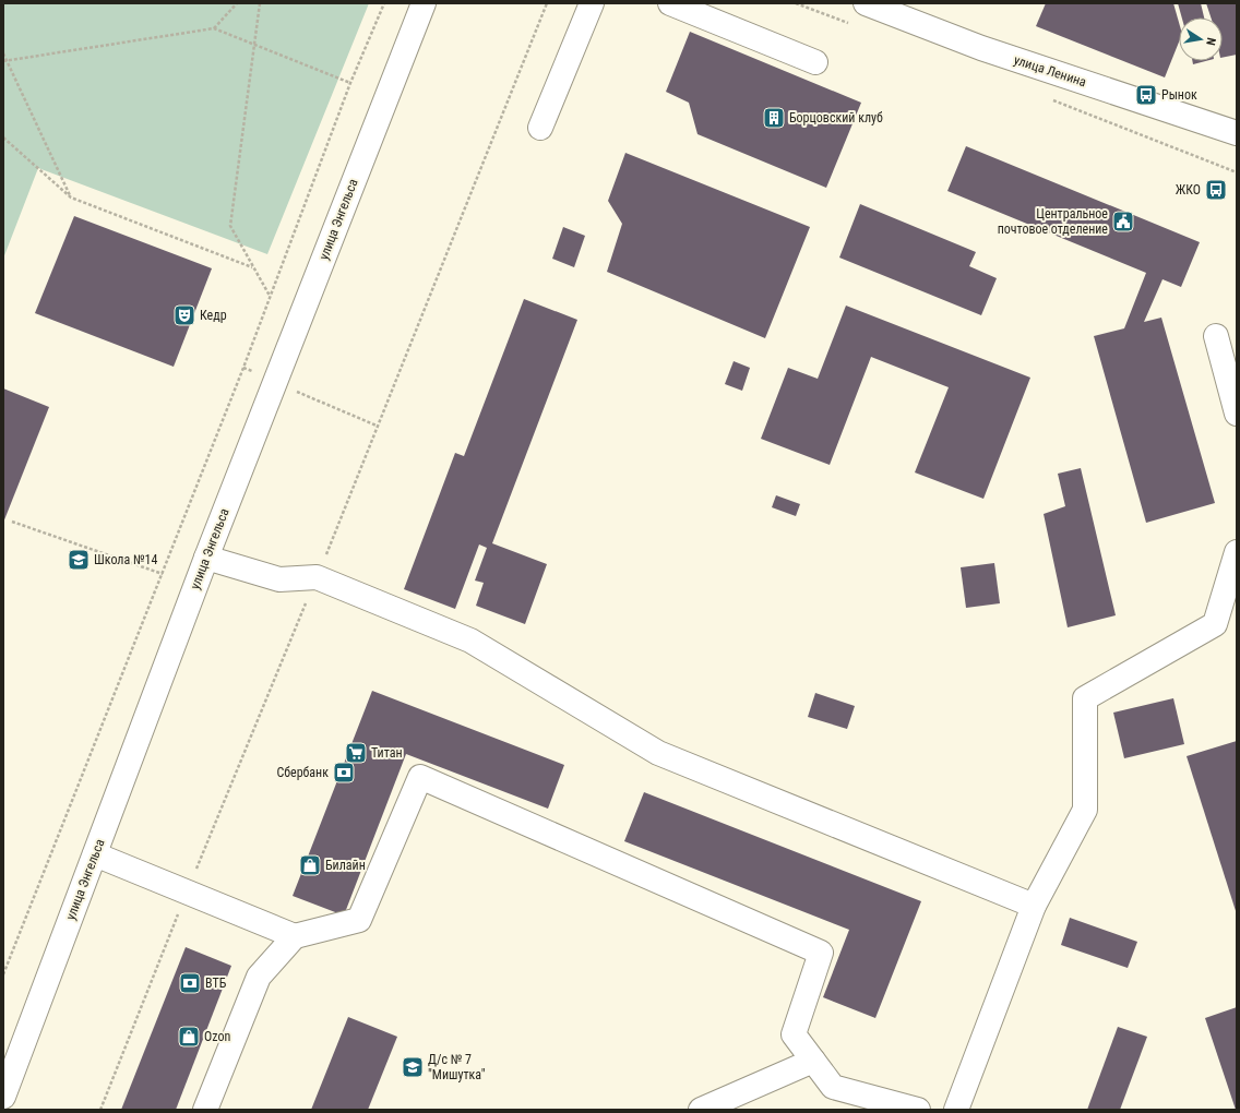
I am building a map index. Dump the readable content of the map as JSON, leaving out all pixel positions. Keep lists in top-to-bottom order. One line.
{"streets":{"street":["улица Ленина","улица Энгельса"]},"places":{"bus stop":["Рынок","ЖКО"],"building":["Борцовский клуб"],"public building":["Центральное почтовое отделение"],"theatre":["Кедр"],"school or university":["Школа №14","Д/с № 7 \"Мишутка\""],"supermarket":["Титан"],"bank":["Сбербанк","ВТБ"],"shop":["Билайн","Ozon"]},"north":"right"}
